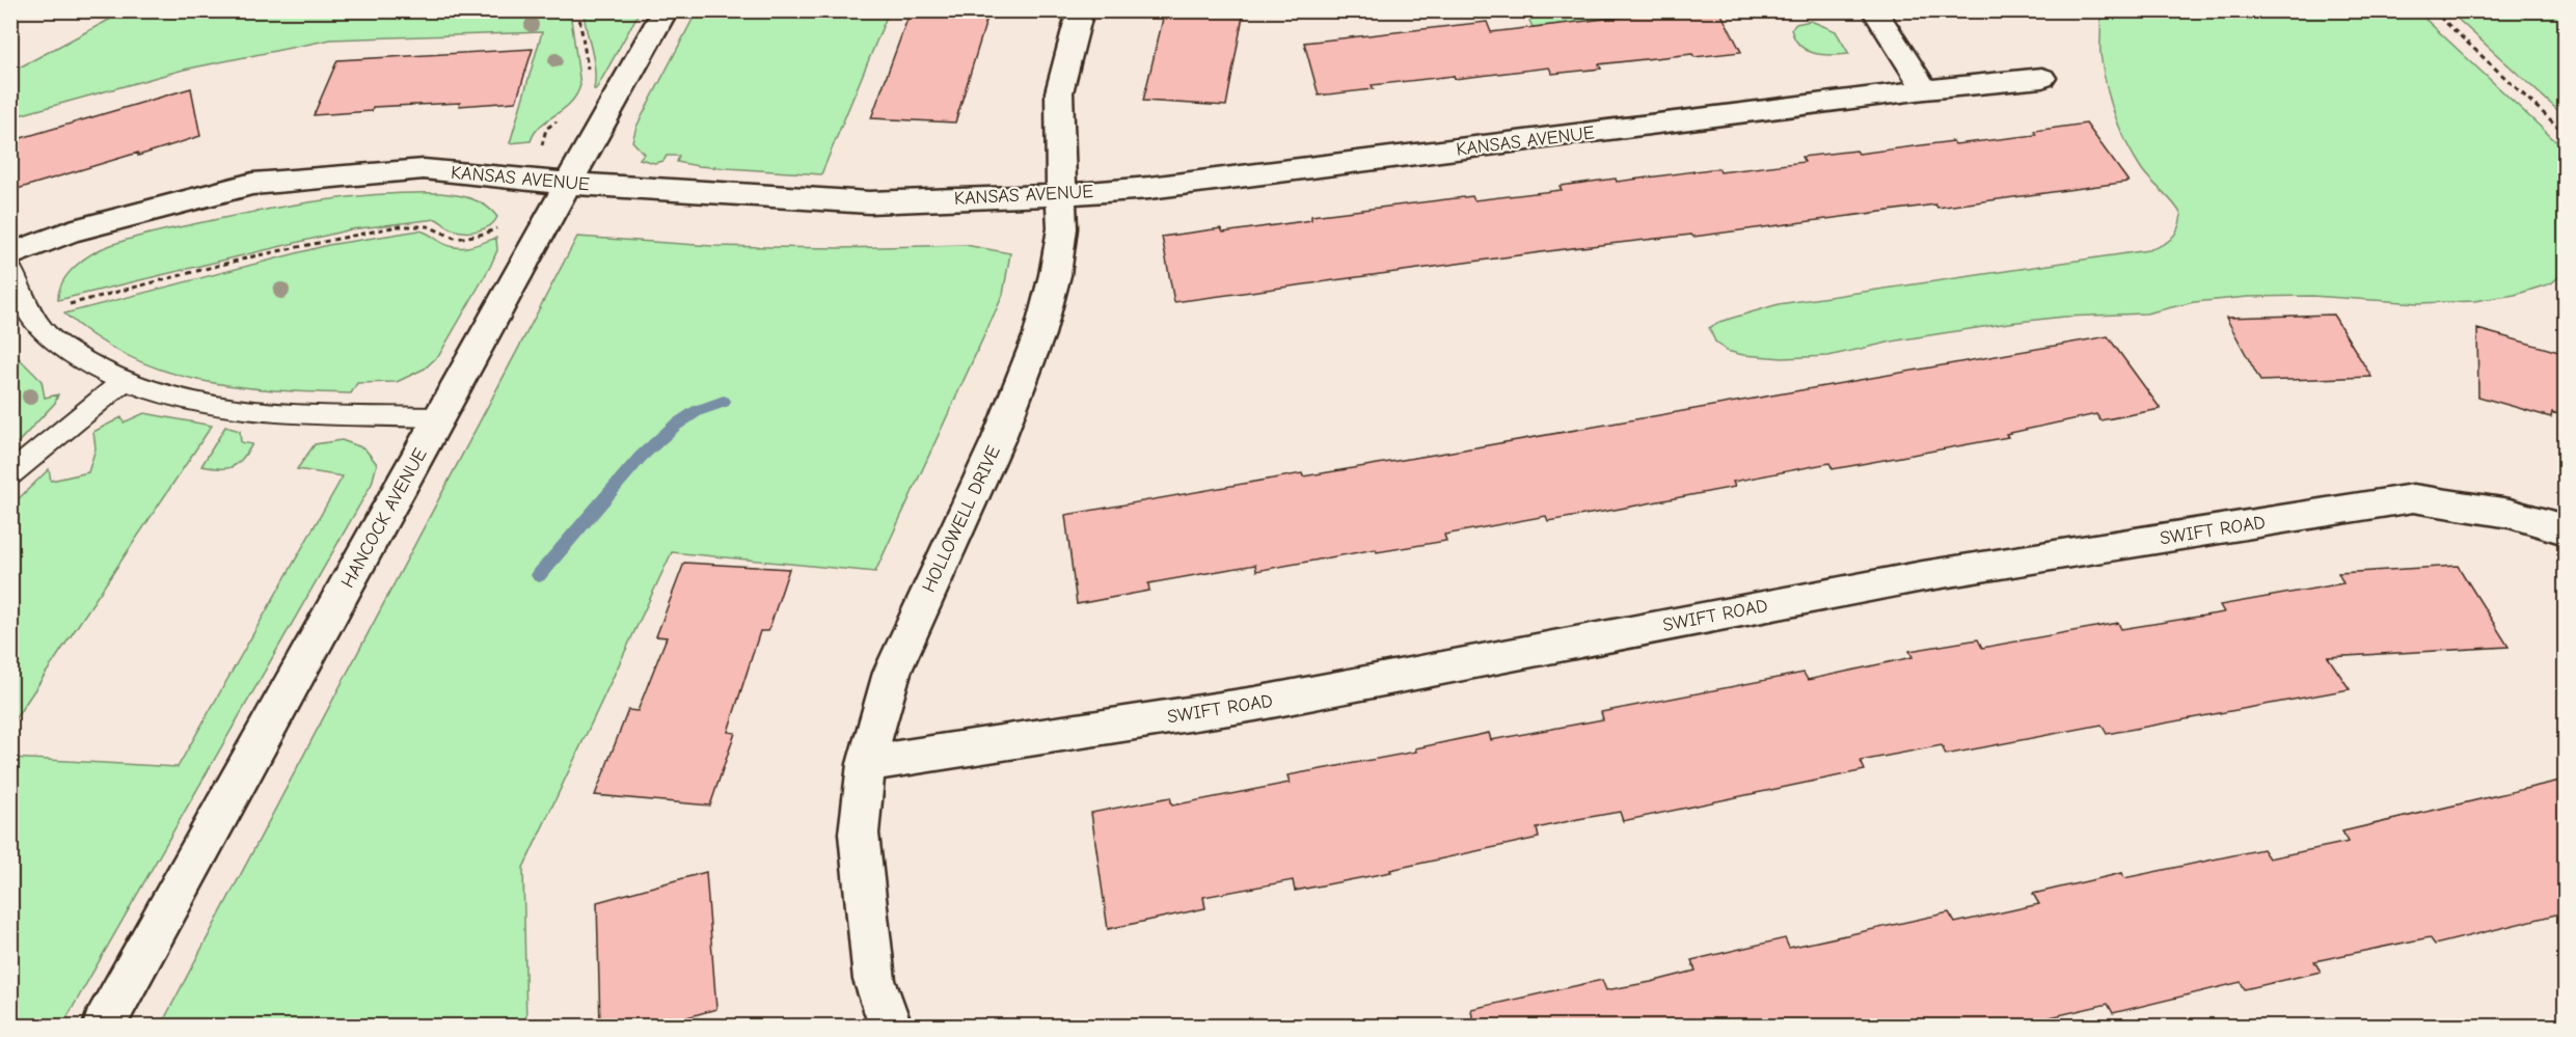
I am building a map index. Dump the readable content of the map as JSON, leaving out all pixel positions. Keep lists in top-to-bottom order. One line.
{"streets":{"street":["KANSAS AVENUE","HANCOCK AVENUE","HOLLOWELL DRIVE","SWIFT ROAD"]},"crossings":[["KANSAS AVENUE","HANCOCK AVENUE"],["KANSAS AVENUE","HOLLOWELL DRIVE"],["HOLLOWELL DRIVE","SWIFT ROAD"]]}
